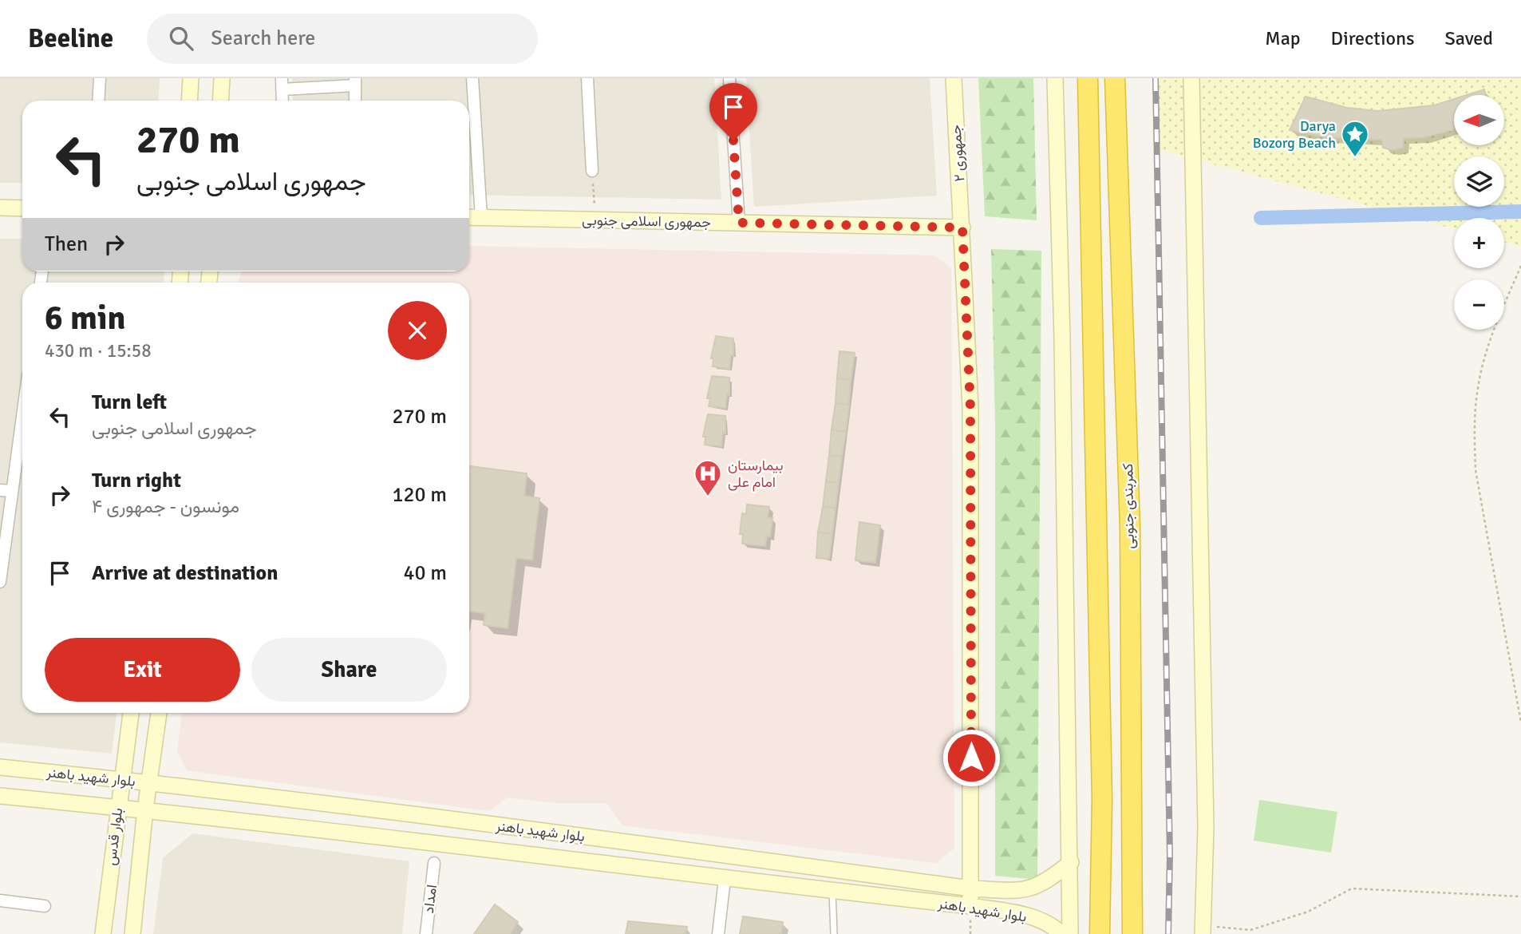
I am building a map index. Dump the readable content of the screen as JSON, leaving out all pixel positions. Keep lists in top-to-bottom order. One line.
{"streets":{"highway":["کمربندی جنوبی"],"main road":["جمهوری ۲","جمهوری اسلامی جنوبی","بلوار شهید باهنر","بلوار قدس"],"street":["امداد"]},"crossings":[["جمهوری ۲","جمهوری اسلامی جنوبی"],["جمهوری ۲","بلوار شهید باهنر"],["بلوار شهید باهنر","بلوار قدس"]],"places":{"place":["Darya Bozorg Beach"],"hospital":["بیمارستان امام علی"]},"north":"left","page":{"header":"Beeline","search":"Search here","nav":["Map","Directions","Saved"],"map_buttons":["+","−"],"turn":["270 m","جمهوری اسلامی جنوبی"],"then":"Then","heading":["6 min","430 m · 15:58"],"list":[{"name":"Turn left","note":"جمهوری اسلامی جنوبی","value":"270 m"},{"name":"Turn right","note":"مونسون - جمهوری ۴","value":"120 m"},{"name":"Arrive at destination","value":"40 m"}],"buttons":["Exit","Share"]}}
